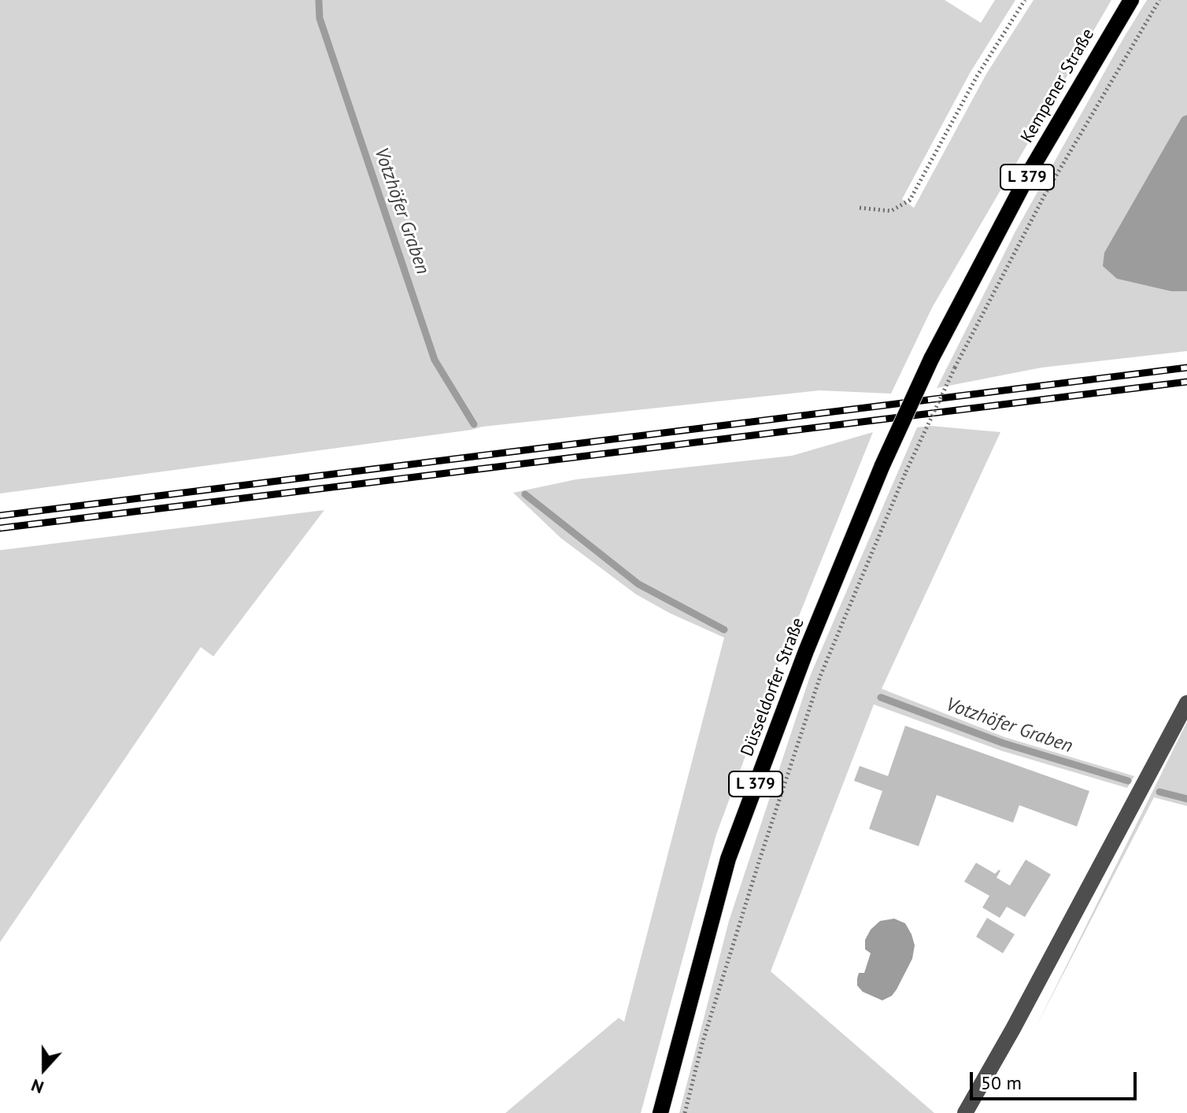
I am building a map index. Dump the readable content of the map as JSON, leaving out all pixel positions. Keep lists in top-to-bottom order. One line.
{"streets":{"main road":["Kempener Straße","L 379","Düsseldorfer Straße"]},"crossings":[["Kempener Straße","Düsseldorfer Straße"]],"water":["Votzhöfer Graben"],"scale_bar":"50 m","north":"bottom"}
